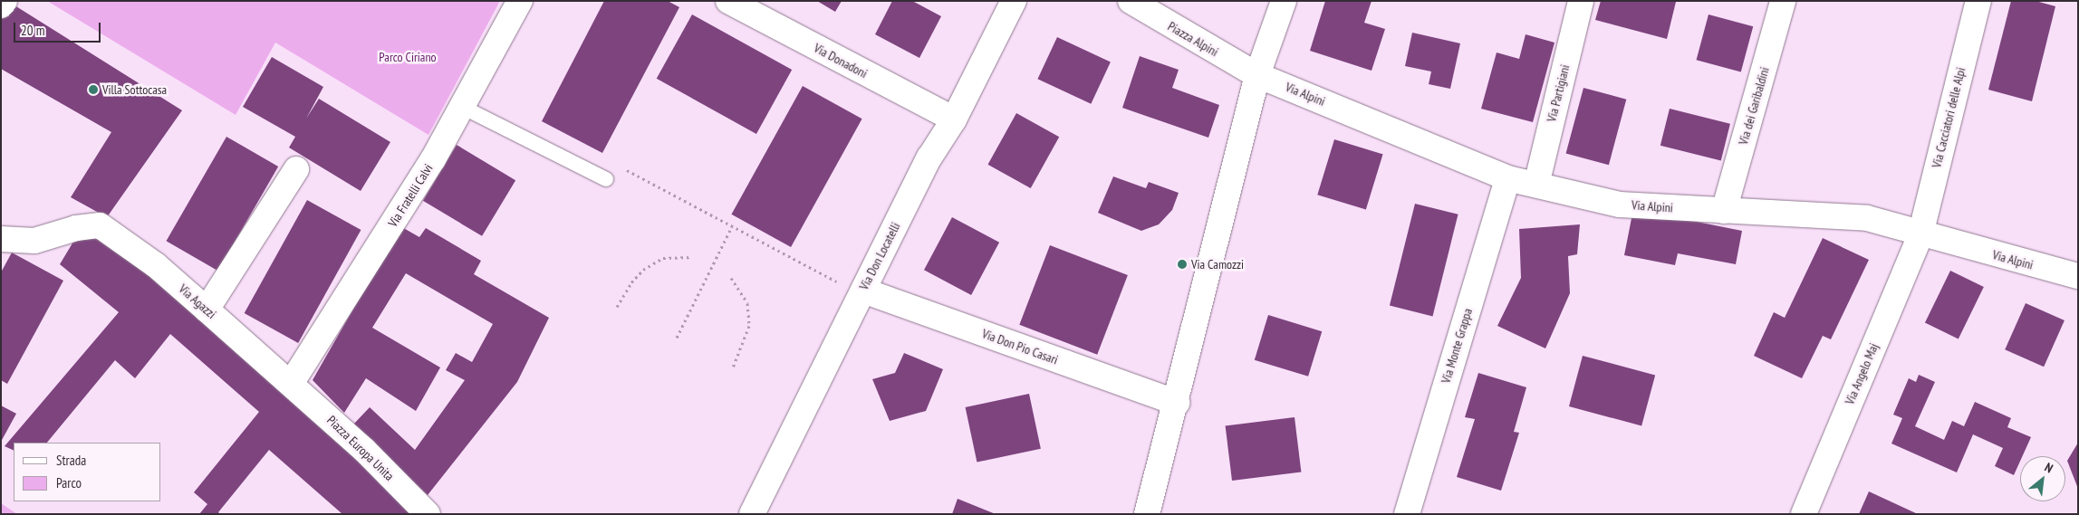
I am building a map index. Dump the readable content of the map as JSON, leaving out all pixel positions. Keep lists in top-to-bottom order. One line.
{"streets":{"street":["Piazza Alpini","Via Donadoni","Via Partigiani","Via Alpini","Via dei Garibaldini","Via Cacciatori delle Alpi","Via Fratelli Calvi","Via Don Locatelli","Via Agazzi","Via Monte Grappa","Via Don Pio Casari","Via Angelo Maj","Piazza Europa Unita"]},"crossings":[["Piazza Alpini","Via Alpini"],["Via Donadoni","Via Don Locatelli"],["Via Partigiani","Via Alpini"],["Via Alpini","Via dei Garibaldini"],["Via Alpini","Via Cacciatori delle Alpi"],["Via Alpini","Via Monte Grappa"],["Via Alpini","Via Angelo Maj"],["Via Cacciatori delle Alpi","Via Angelo Maj"],["Via Fratelli Calvi","Via Agazzi"],["Via Fratelli Calvi","Piazza Europa Unita"],["Via Don Locatelli","Via Don Pio Casari"],["Via Agazzi","Piazza Europa Unita"]],"parks":["Parco Ciriano"],"places":["Villa Sottocasa","Via Camozzi"],"legend":["Strada","Parco"],"scale_bar":"20 m","north":"top right"}
